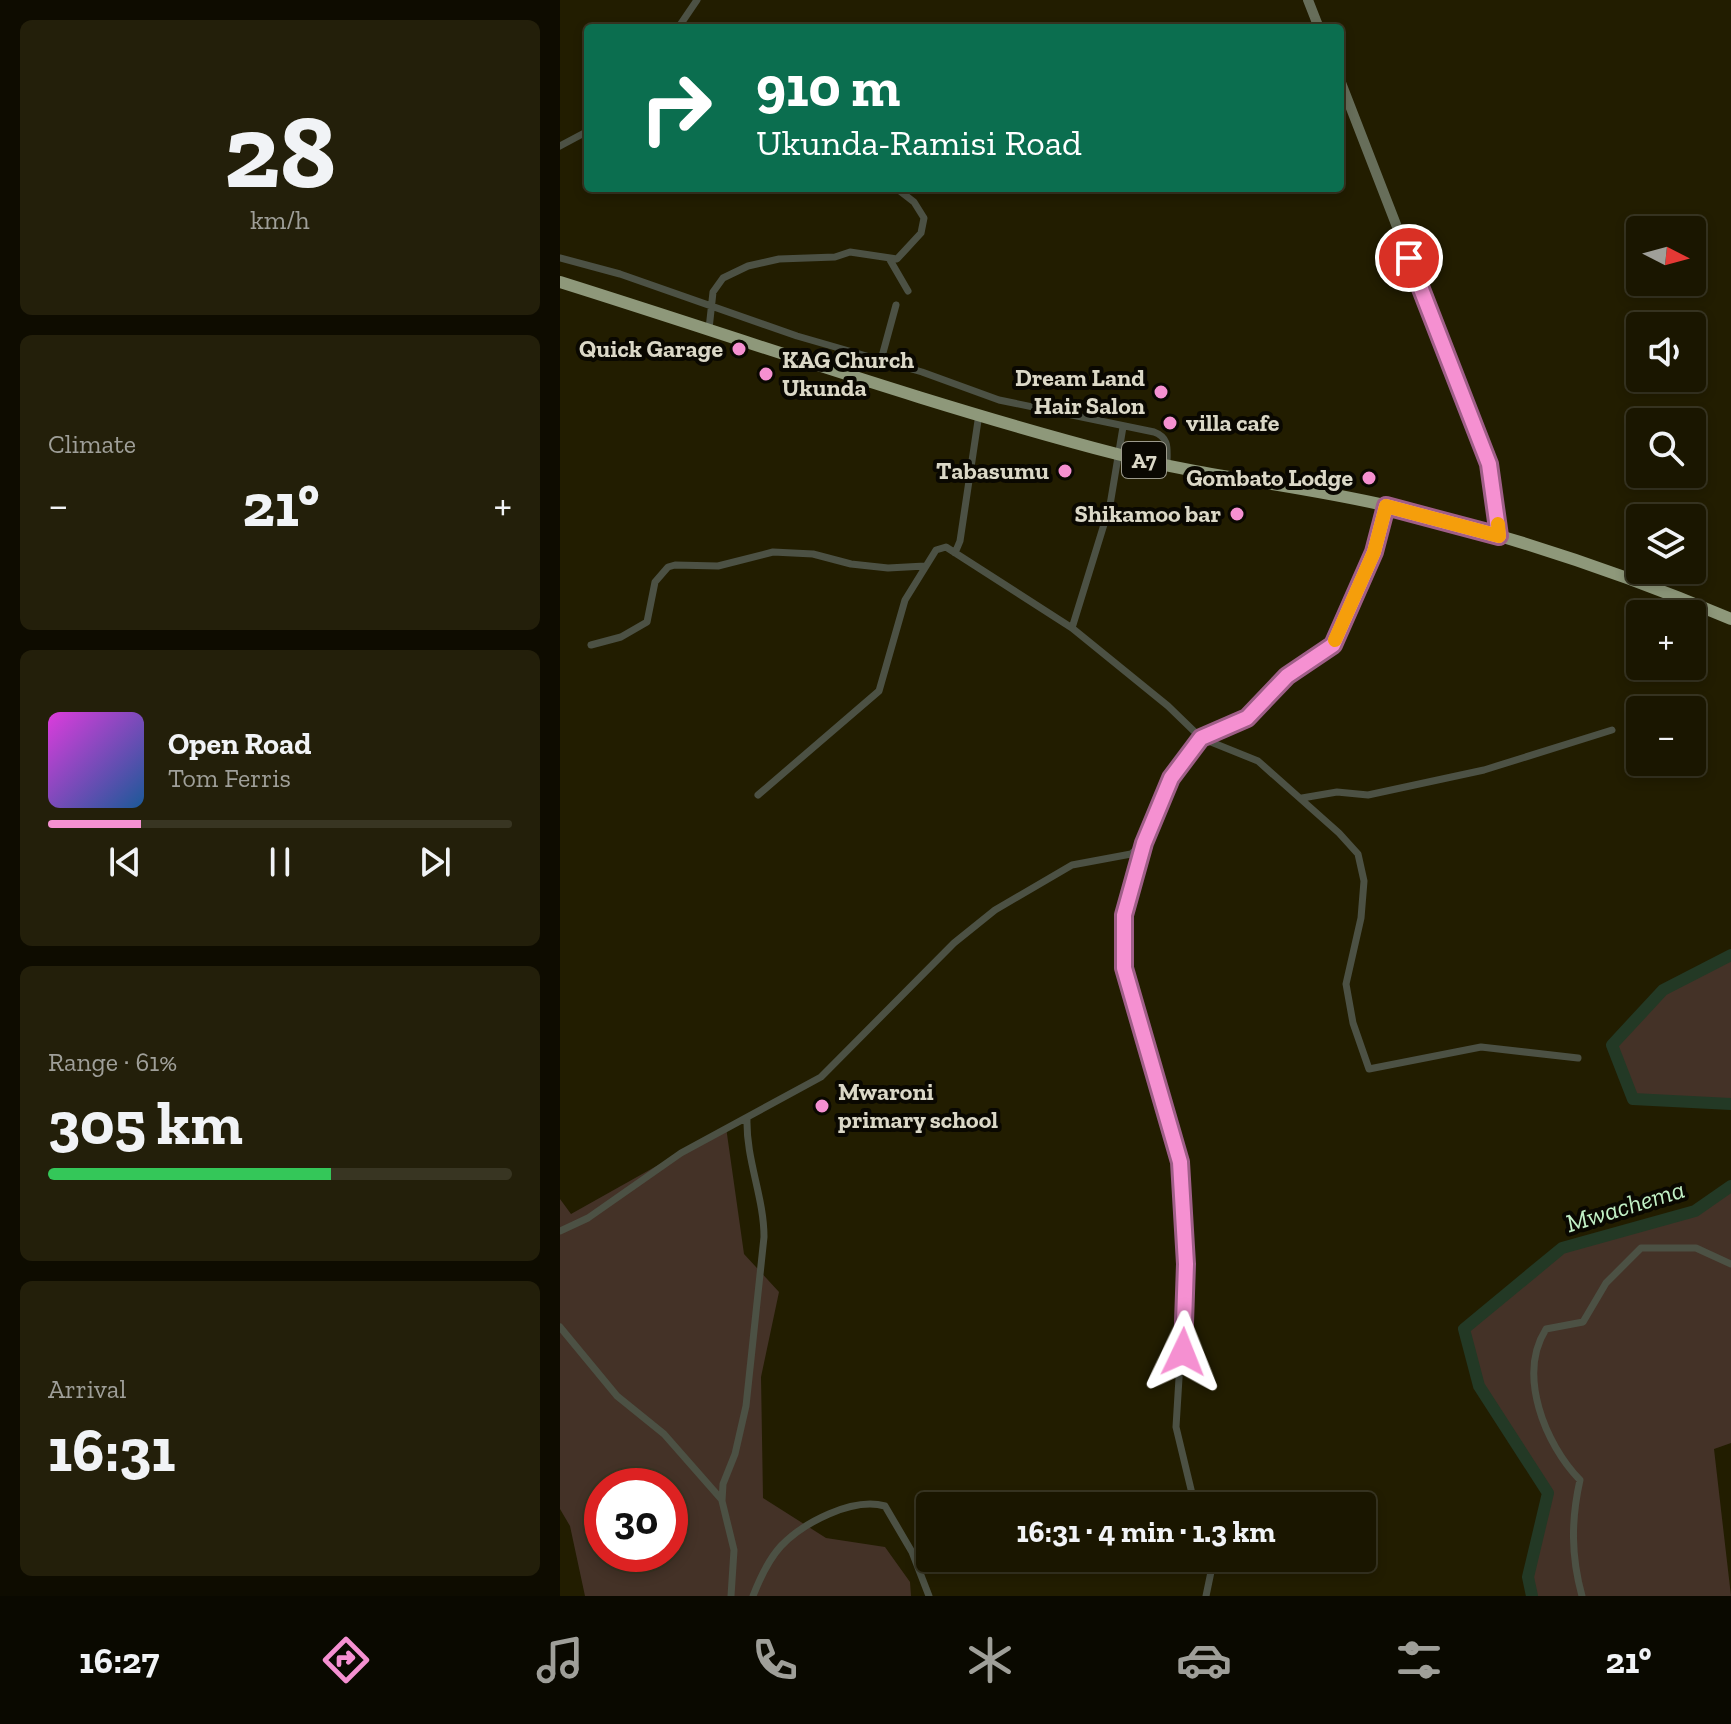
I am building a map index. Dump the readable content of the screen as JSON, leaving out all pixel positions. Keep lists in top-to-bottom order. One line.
{"streets":{"highway":["A7"]},"water":["Mwachema"],"places":["Quick Garage","KAG Church Ukunda","Dream Land Hair Salon","villa cafe","Tabasumu","Gombato Lodge","Shikamoo bar","Mwaroni primary school"],"north":"right","page":{"tile":[["28","km/h"],"Climate",["Range · 61%","305 km"],["Arrival","16:31"]],"turn":["910 m","Ukunda-Ramisi Road"],"map_buttons":["+","−"],"heat":["−","21°","+"],"song":["Open Road","Tom Ferris"],"limit":"30","trip":"16:31 · 4 min · 1.3 km","tabs":["16:27","21°"]}}
